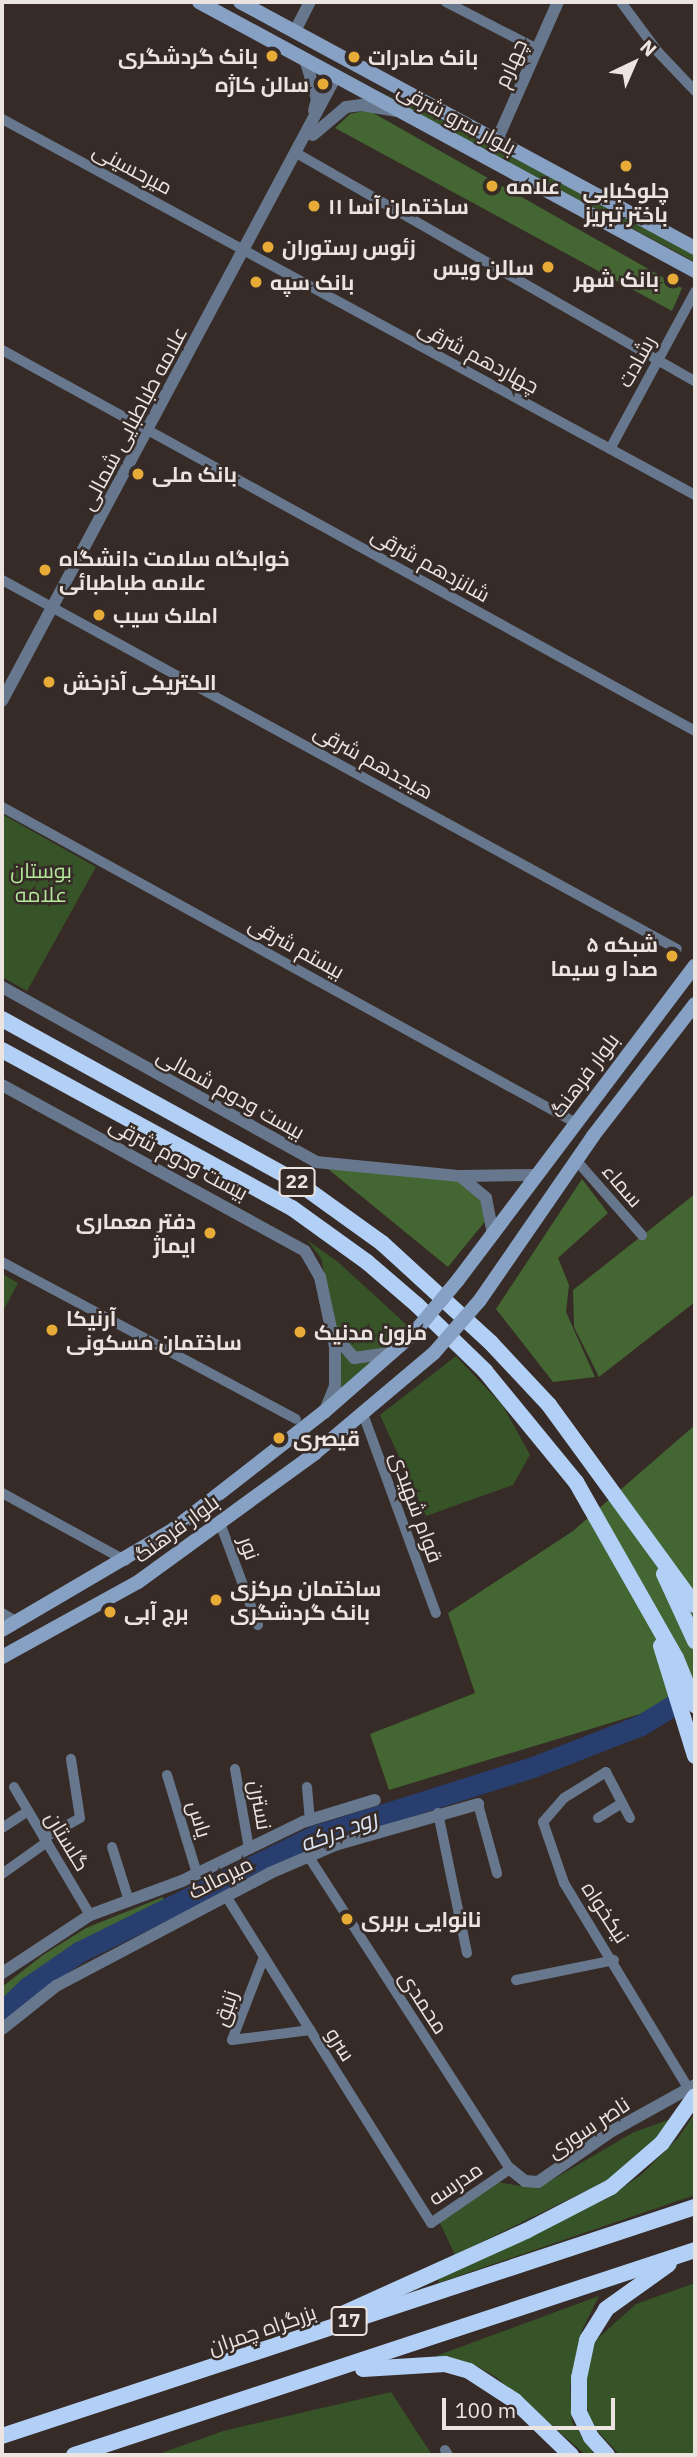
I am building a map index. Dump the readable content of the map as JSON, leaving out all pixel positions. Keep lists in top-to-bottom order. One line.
{"streets":{"highway":["22","17","بزرگراه چمران"],"main road":["بلوار سرو شرقی","بلوار فرهنگ"],"street":["چهارم","میرحسینی","چهاردهم شرقی","رشادت","علامه طباطبایی شمالی","شانزدهم شرقی","هیجدهم شرقی","بیستم شرقی","بیست ودوم شمالی","بیست ودوم شرقی","سماء","قوام شهیدی","نور","نسترن","یاس","گلستان","میرمالک","نیکخواه","محمدی","زنبق","سرو","ناصر سوری","مدرسه"]},"crossings":[["چهارم","بلوار سرو شرقی"],["بلوار سرو شرقی","علامه طباطبایی شمالی"],["میرحسینی","چهاردهم شرقی"],["میرحسینی","علامه طباطبایی شمالی"],["چهاردهم شرقی","رشادت"],["چهاردهم شرقی","علامه طباطبایی شمالی"],["علامه طباطبایی شمالی","شانزدهم شرقی"],["علامه طباطبایی شمالی","هیجدهم شرقی"],["بیستم شرقی","بلوار فرهنگ"],["بلوار فرهنگ","بیست ودوم شمالی"],["بلوار فرهنگ","سماء"],["بلوار فرهنگ","قوام شهیدی"],["بلوار فرهنگ","نور"],["نسترن","میرمالک"],["یاس","میرمالک"],["گلستان","میرمالک"],["میرمالک","محمدی"],["میرمالک","سرو"],["نیکخواه","ناصر سوری"],["محمدی","ناصر سوری"],["محمدی","مدرسه"],["زنبق","سرو"],["سرو","مدرسه"],["ناصر سوری","مدرسه"]],"water":["رود درکه"],"parks":["بوستان علامه"],"places":["بانک گردشگری","بانک صادرات","سالن كاژه","چلوکبابی باختر تبریز","علامه","ساختمان آسا ۱۱","زئوس رستوران","سالن ویس","بانک شهر","بانک سپه","بانک ملی","خوابگاه سلامت دانشگاه علامه طباطبائی","املاک سیب","الکتریکی آذرخش","شبکه ۵ صدا و سیما","دفتر معماری ایماژ","آرنیکا ساختمان مسکونی","مزون مدنیک","قیصری","ساختمان مرکزی بانک گردشگری","برج آبی","نانوایی بربری"],"scale_bar":"100 m","north":"top right"}
